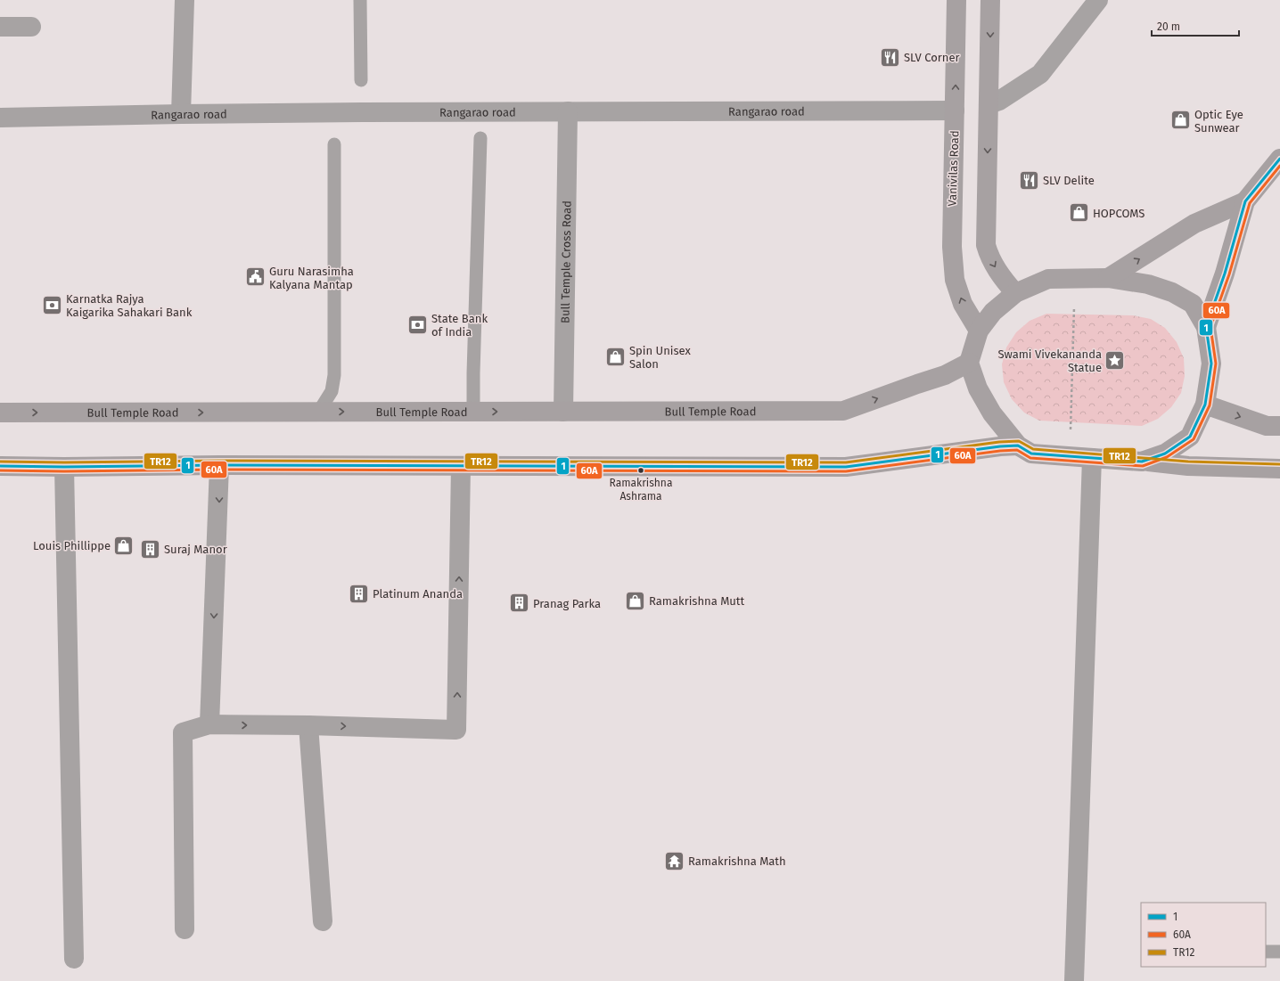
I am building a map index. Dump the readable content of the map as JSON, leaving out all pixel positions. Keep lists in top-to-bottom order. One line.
{"streets":{"main road":["Vanivilas Road","Bull Temple Road"],"street":["Rangarao road","Bull Temple Cross Road"]},"crossings":[["Rangarao road","Vanivilas Road"],["Rangarao road","Bull Temple Cross Road"],["Bull Temple Cross Road","Bull Temple Road"]],"places":{"restaurant":["SLV Corner","SLV Delite"],"shop":["Optic Eye Sunwear","HOPCOMS","Spin Unisex Salon","Louis Phillippe","Ramakrishna Mutt"],"public building":["Guru Narasimha Kalyana Mantap"],"bank":["Karnatka Rajya Kaigarika Sahakari Bank","State Bank of India"],"place":["Swami Vivekananda Statue"],"other":["Ramakrishna Ashrama"],"building":["Suraj Manor","Platinum Ananda","Pranag Parka"],"temple":["Ramakrishna Math"]},"lines":["transit line 1","transit line 60A","transit line TR12"],"legend":["1","60A","TR12"],"scale_bar":"20 m"}
